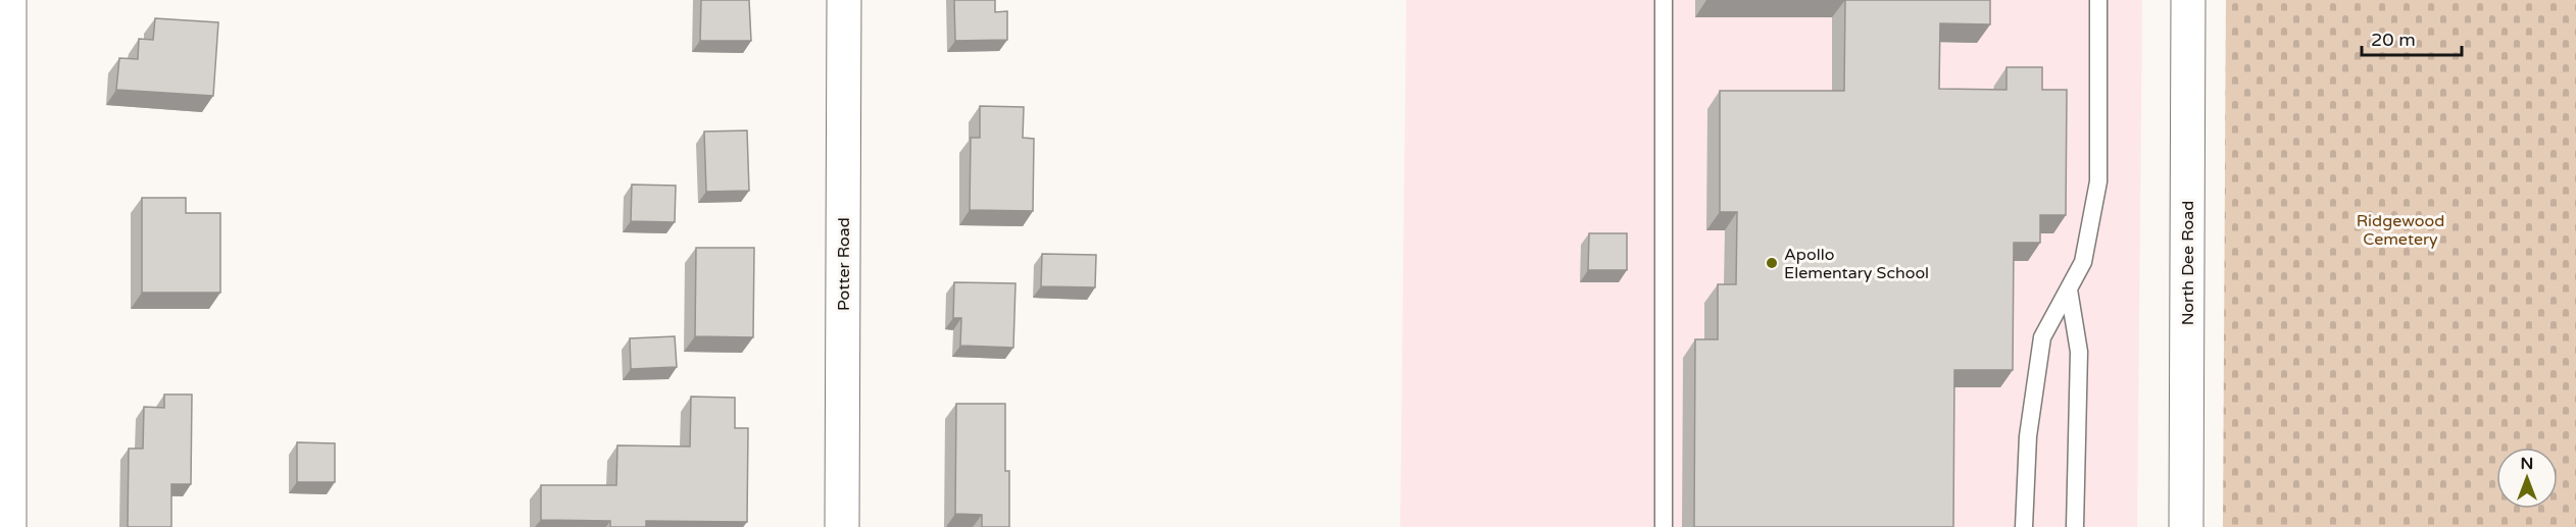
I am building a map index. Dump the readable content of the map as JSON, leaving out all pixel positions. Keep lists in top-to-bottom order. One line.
{"streets":{"street":["North Dee Road","Potter Road"]},"parks":["Ridgewood Cemetery"],"places":["Apollo Elementary School"],"scale_bar":"20 m","north":"top"}
